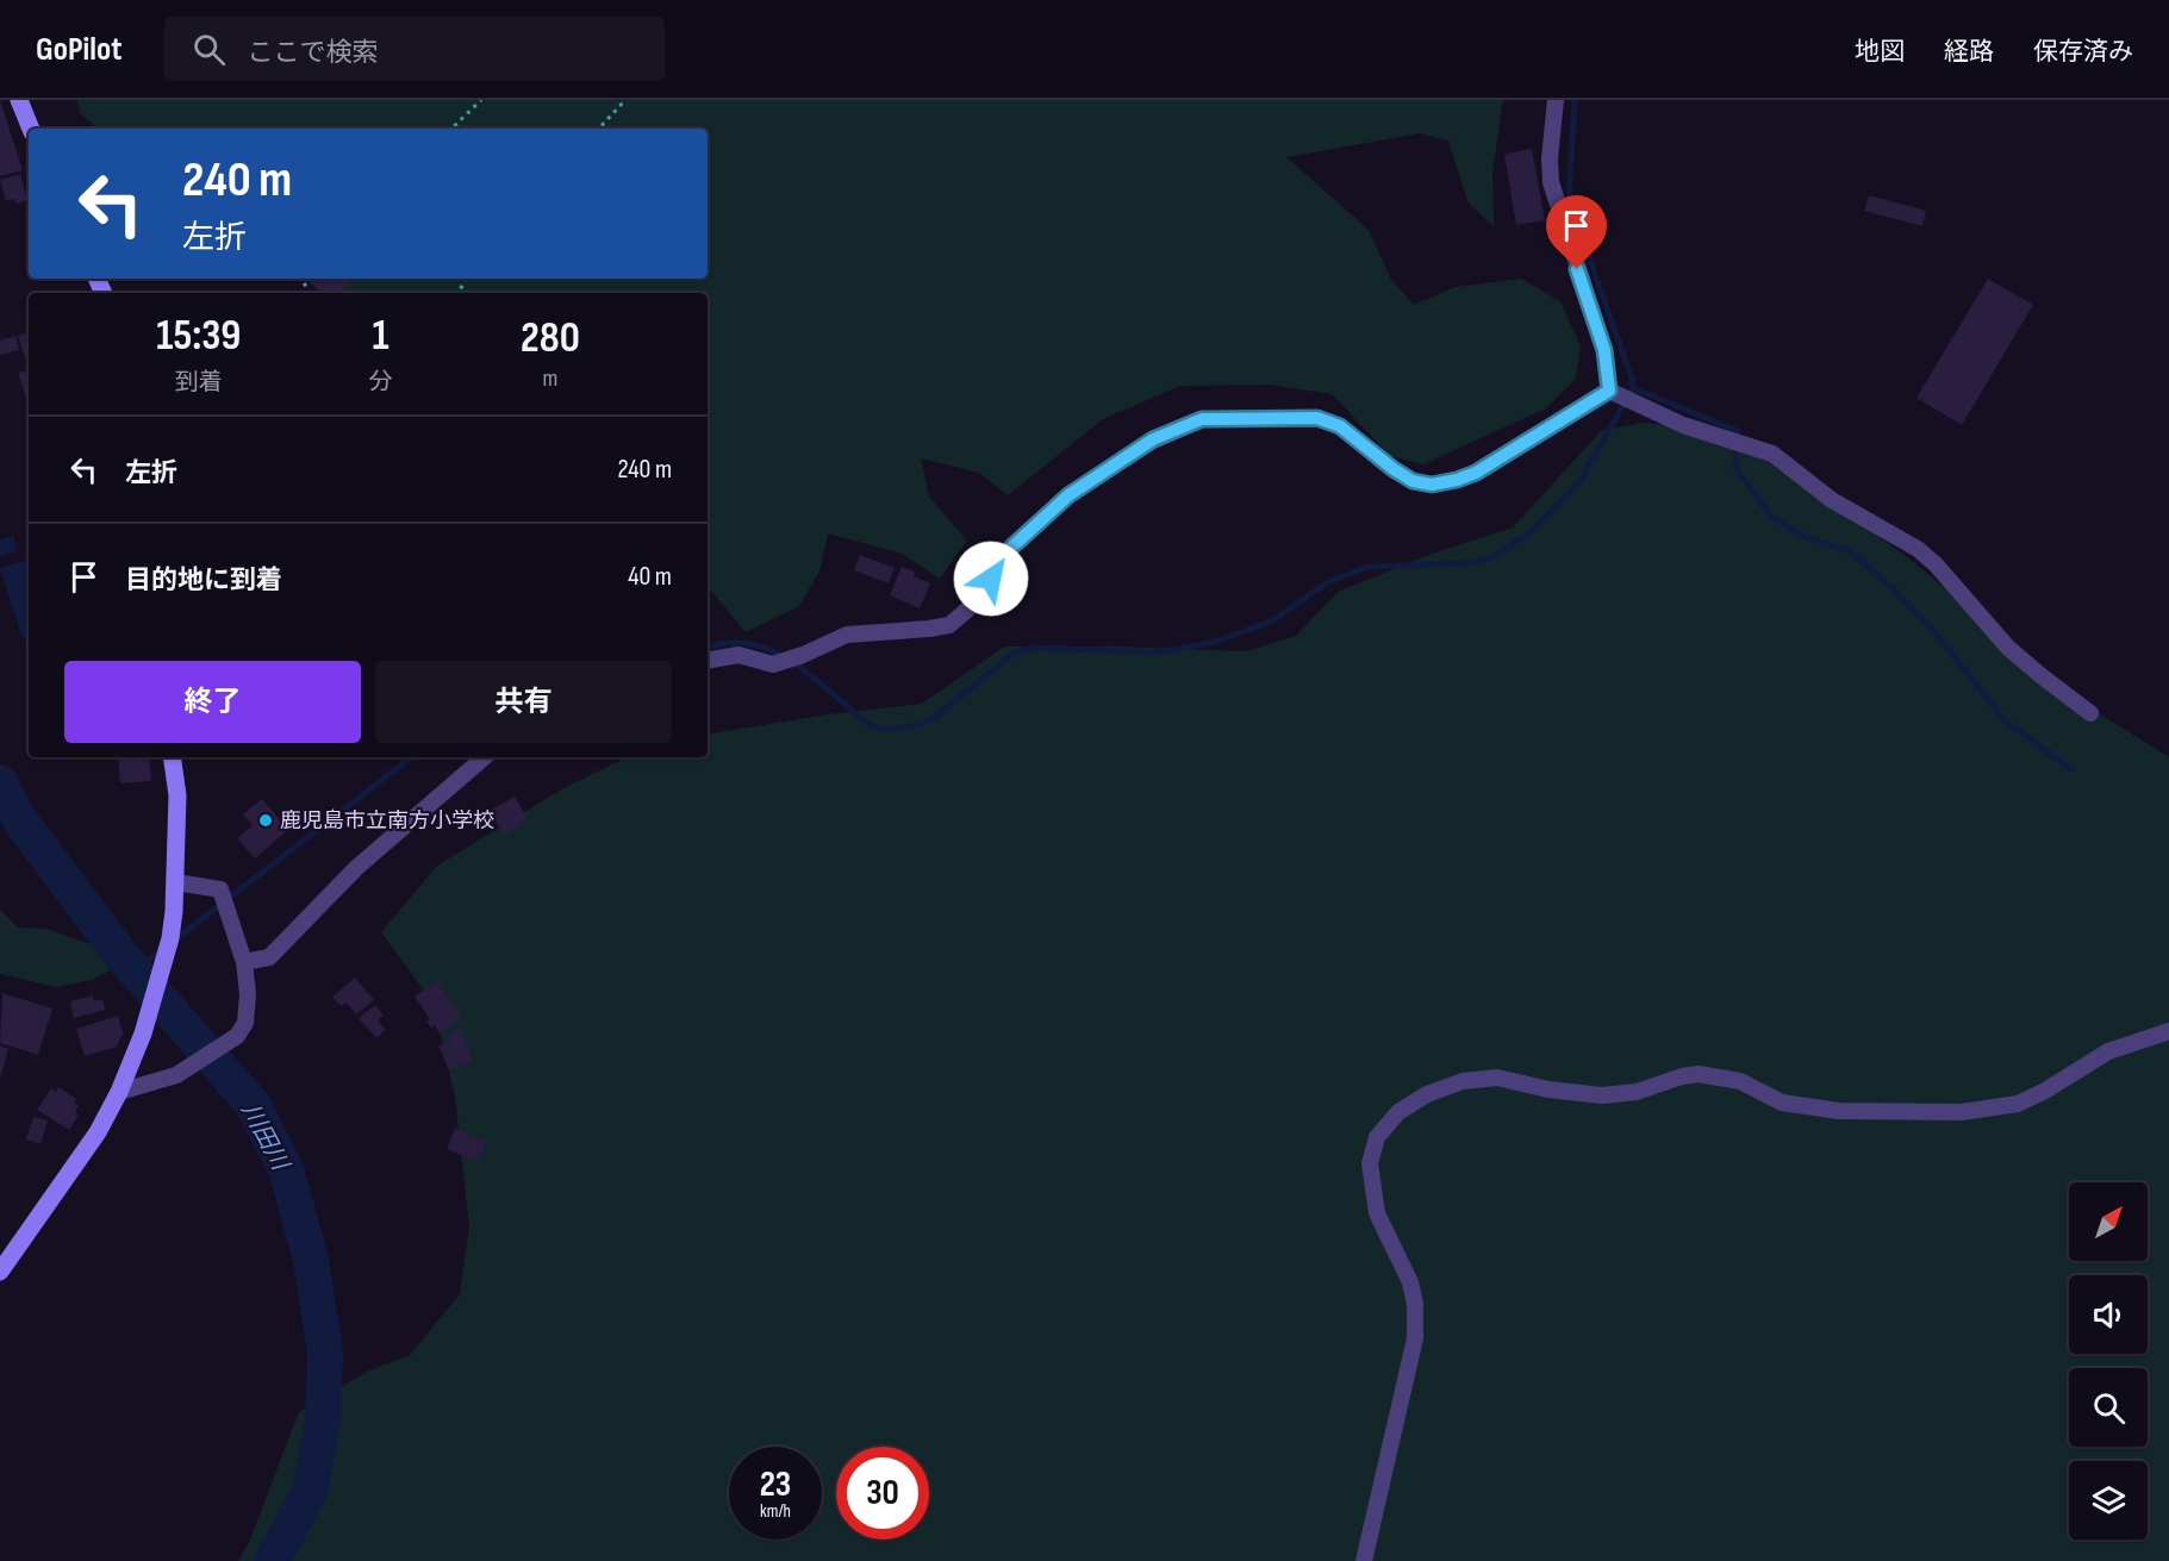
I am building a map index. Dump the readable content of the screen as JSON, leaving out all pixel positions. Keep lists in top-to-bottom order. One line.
{"water":["川田川"],"places":["鹿児島市立南方小学校"],"north":"top right","page":{"header":"GoPilot","search":"ここで検索","nav":["地図","経路","保存済み"],"turn":["240 m","左折"],"eta":["15:39","到着","1","分","280","m"],"list":[{"name":"左折","value":"240 m"},{"name":"目的地に到着","value":"40 m"}],"buttons":["終了","共有"],"speed":"23 km/h","limit":"30"}}
